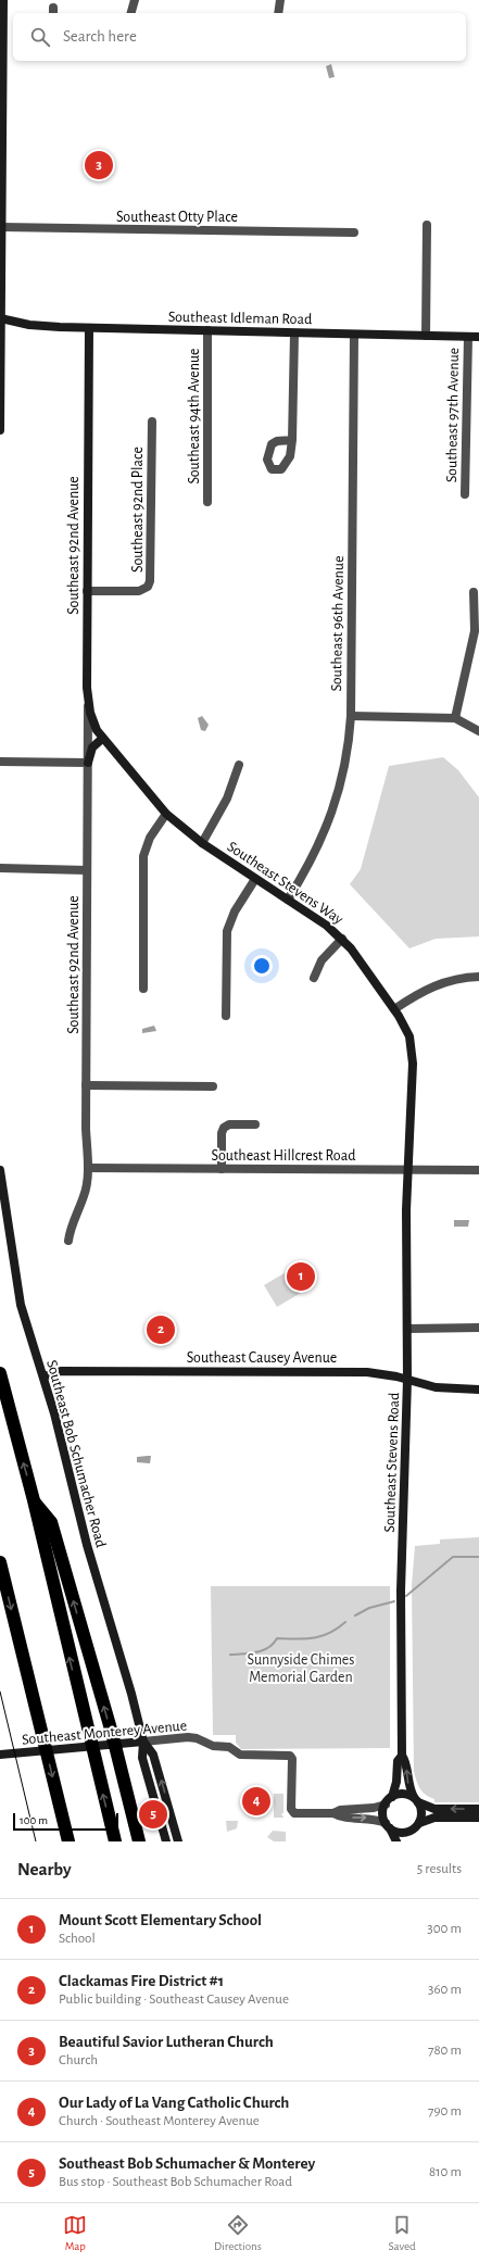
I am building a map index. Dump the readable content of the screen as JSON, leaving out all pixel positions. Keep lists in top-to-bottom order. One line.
{"streets":{"street":["Southeast Otty Place","Southeast Idleman Road","Southeast 97th Avenue","Southeast 94th Avenue","Southeast 92nd Place","Southeast 92nd Avenue","Southeast 96th Avenue","Southeast Stevens Way","Southeast Hillcrest Road","Southeast Causey Avenue","Southeast Bob Schumacher Road","Southeast Stevens Road","Southeast Monterey Avenue"]},"crossings":[["Southeast Idleman Road","Southeast 97th Avenue"],["Southeast Idleman Road","Southeast 94th Avenue"],["Southeast Idleman Road","Southeast 92nd Avenue"],["Southeast Idleman Road","Southeast 96th Avenue"],["Southeast 92nd Place","Southeast 92nd Avenue"],["Southeast 92nd Avenue","Southeast Stevens Way"],["Southeast 92nd Avenue","Southeast Hillcrest Road"],["Southeast 96th Avenue","Southeast Stevens Way"],["Southeast Stevens Way","Southeast Hillcrest Road"],["Southeast Stevens Way","Southeast Stevens Road"],["Southeast Hillcrest Road","Southeast Stevens Road"],["Southeast Causey Avenue","Southeast Bob Schumacher Road"],["Southeast Causey Avenue","Southeast Stevens Road"],["Southeast Bob Schumacher Road","Southeast Monterey Avenue"],["Southeast Stevens Road","Southeast Monterey Avenue"]],"parks":["Sunnyside Chimes Memorial Garden"],"scale_bar":"100 m","page":{"search":"Search here","pins":["3","1","2","4","5"],"scale":"100 m","heading":["Nearby","5 results"],"list":[{"mark":"1","name":"Mount Scott Elementary School","note":"School","value":"300 m"},{"mark":"2","name":"Clackamas Fire District #1","note":"Public building · Southeast Causey Avenue","value":"360 m"},{"mark":"3","name":"Beautiful Savior Lutheran Church","note":"Church","value":"780 m"},{"mark":"4","name":"Our Lady of La Vang Catholic Church","note":"Church · Southeast Monterey Avenue","value":"790 m"},{"mark":"5","name":"Southeast Bob Schumacher & Monterey","note":"Bus stop · Southeast Bob Schumacher Road","value":"810 m"}],"nav":["Map","Directions","Saved"]}}
